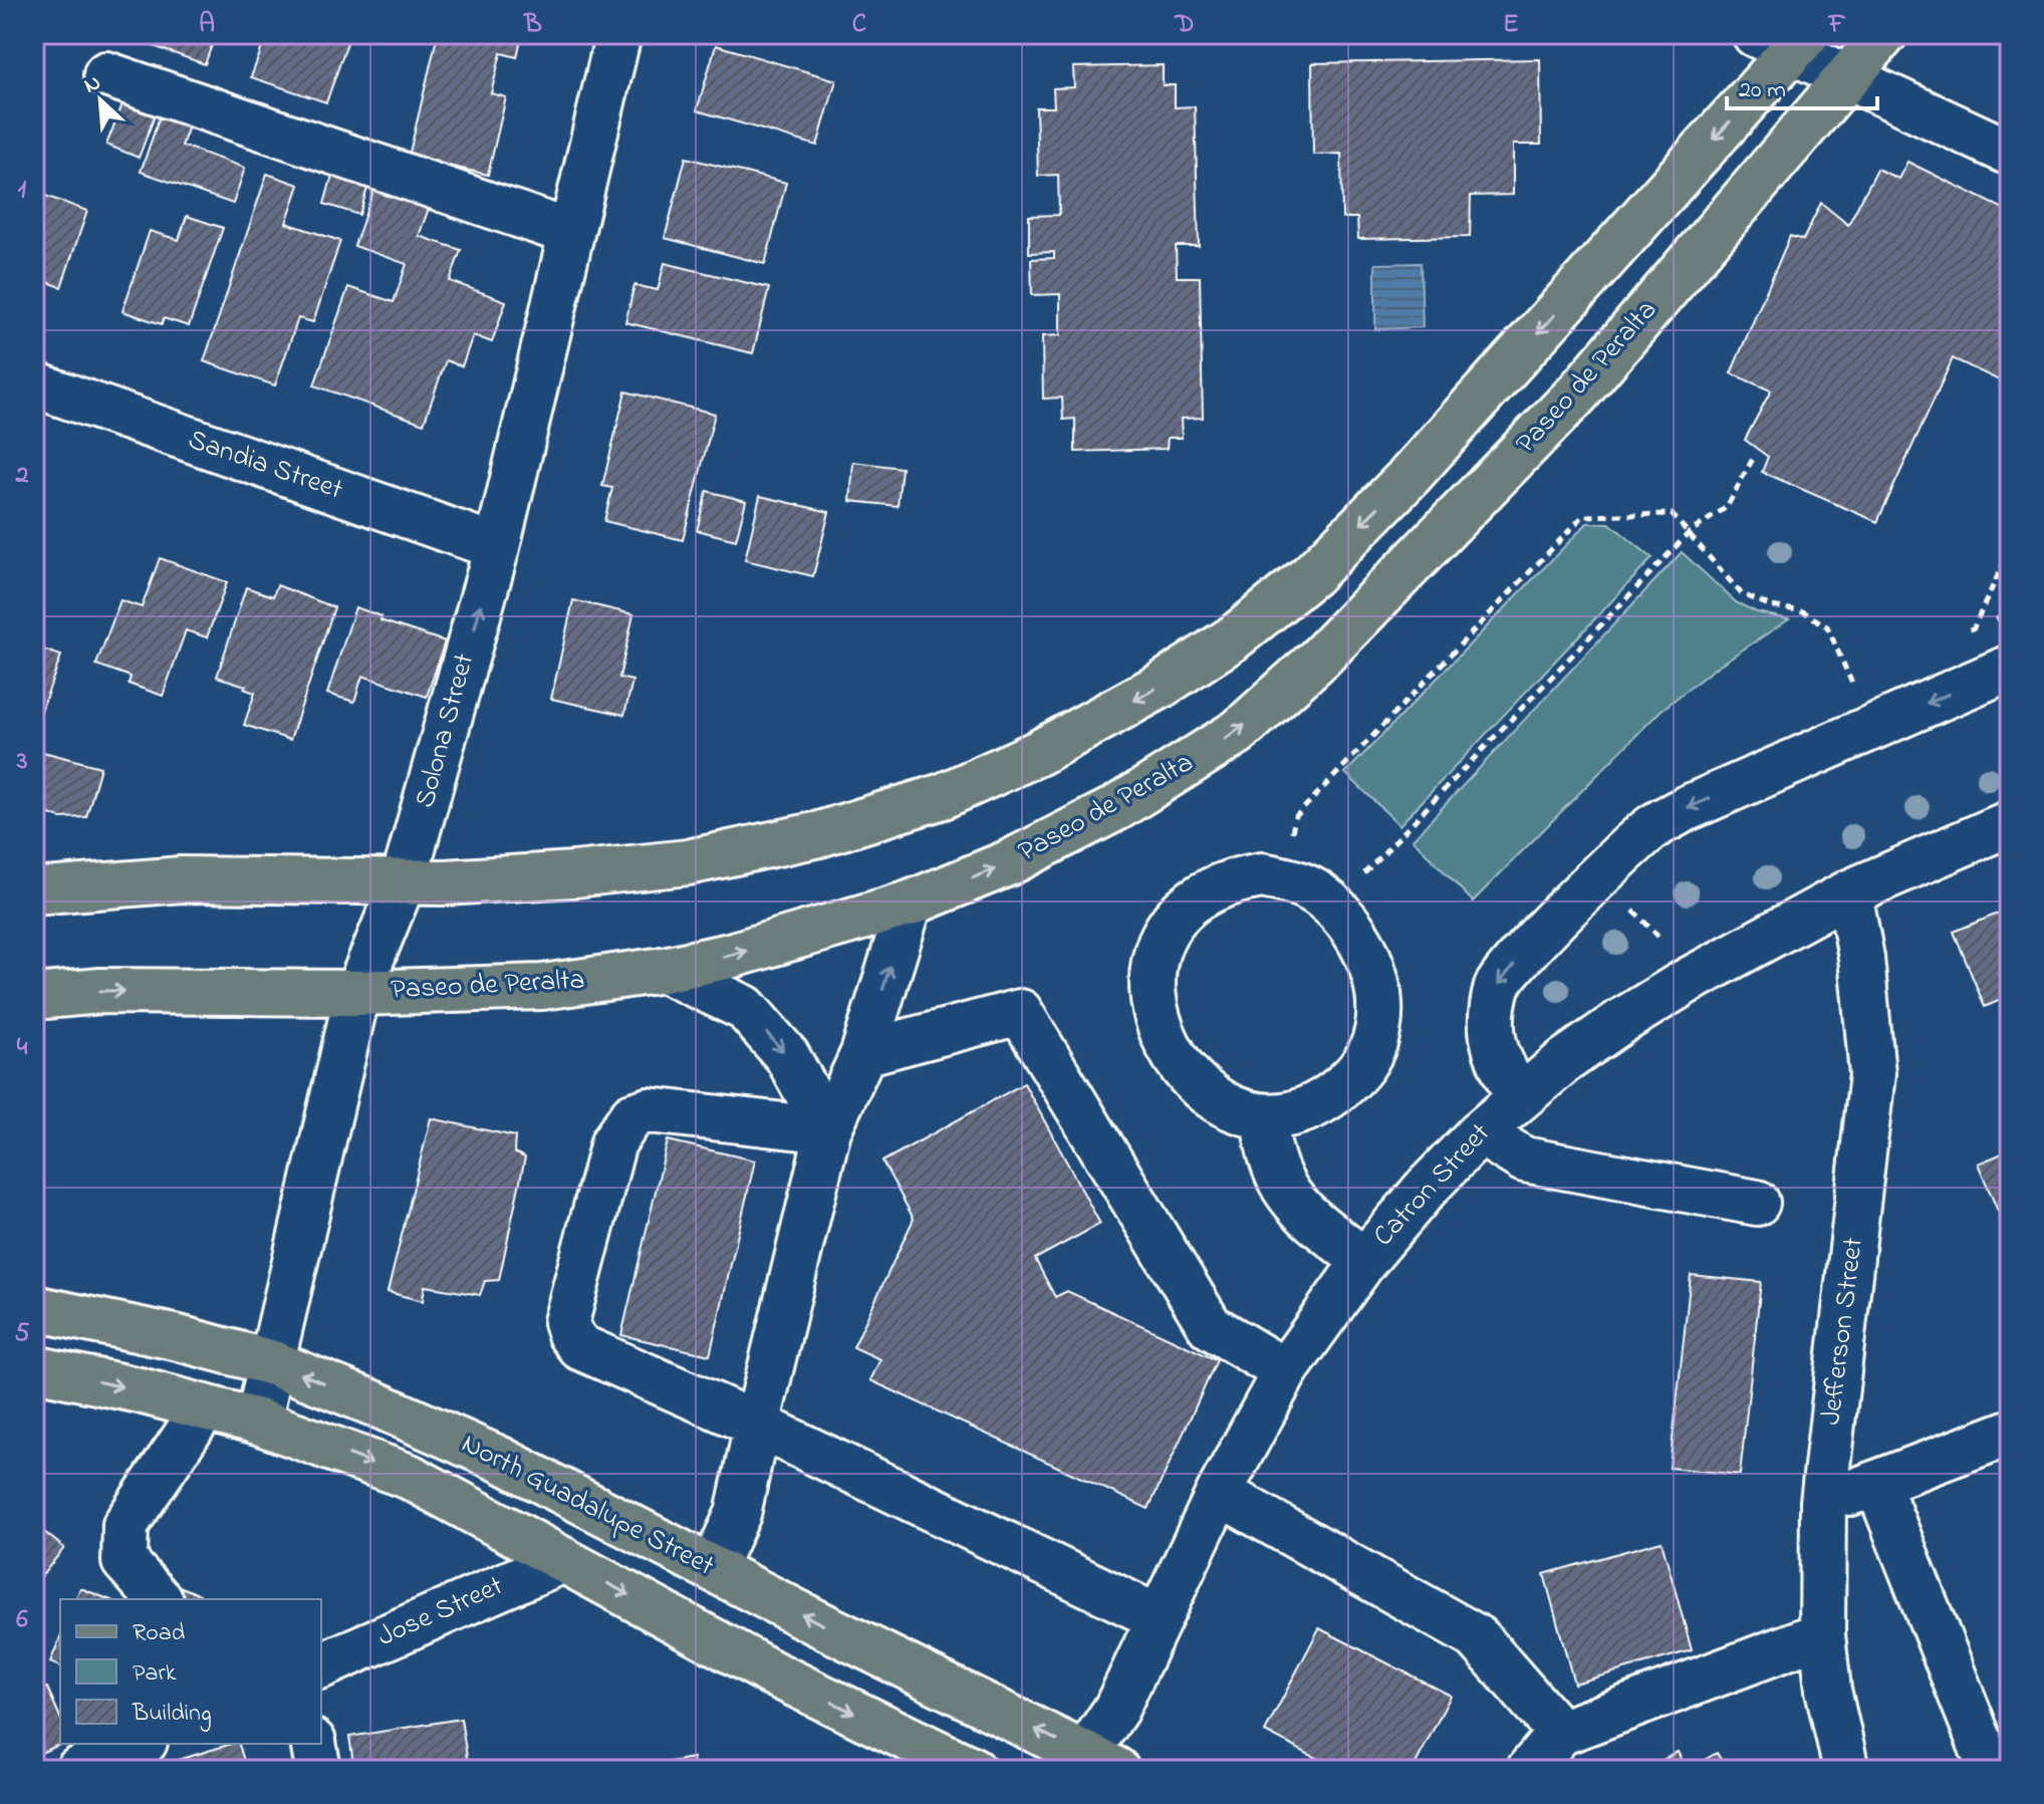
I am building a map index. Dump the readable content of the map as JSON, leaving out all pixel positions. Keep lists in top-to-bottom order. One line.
{"streets":{"main road":["Paseo de Peralta","North Guadalupe Street"],"street":["Sandia Street","Solona Street","Catron Street","Jefferson Street","Jose Street"]},"crossings":[["Paseo de Peralta","Solona Street"],["Sandia Street","Solona Street"],["Solona Street","North Guadalupe Street"],["Catron Street","Jefferson Street"],["Catron Street","North Guadalupe Street"],["North Guadalupe Street","Jose Street"]],"legend":["Road","Park","Building"],"scale_bar":"20 m","north":"top left","grid":{"columns":["A","B","C","D","E","F"],"rows":["1","2","3","4","5","6"]}}
